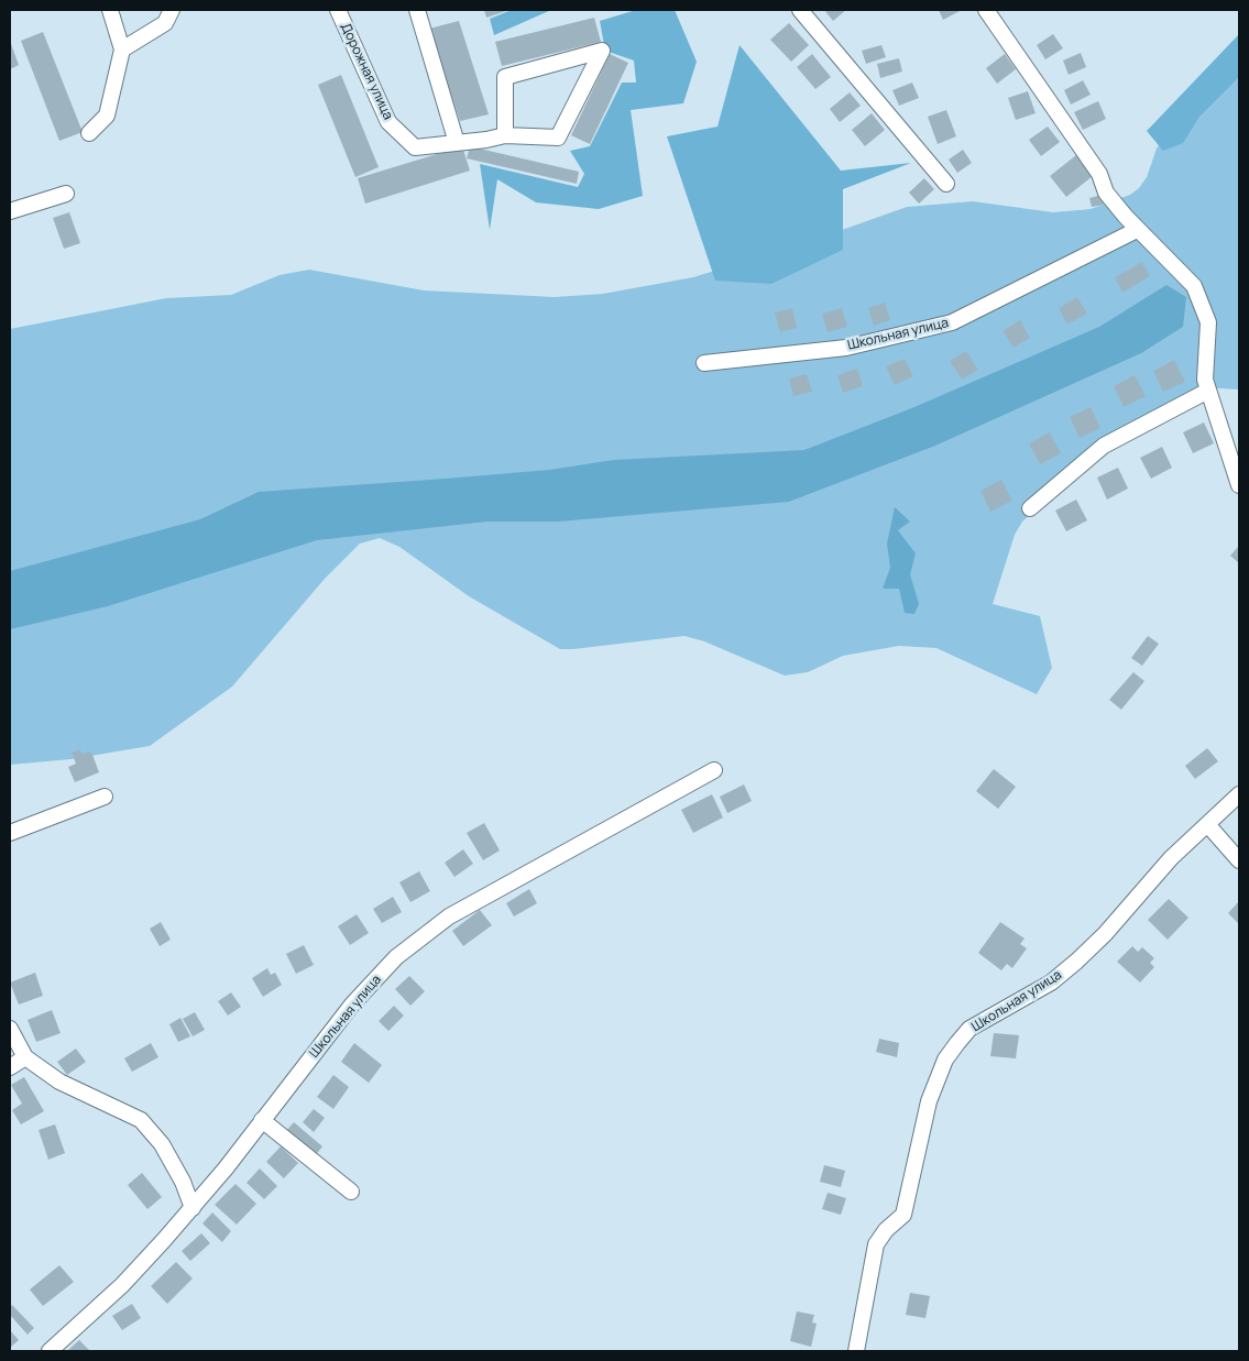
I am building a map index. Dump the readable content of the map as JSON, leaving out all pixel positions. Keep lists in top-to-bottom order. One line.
{"streets":{"street":["Дорожная улица","Школьная улица"]}}
